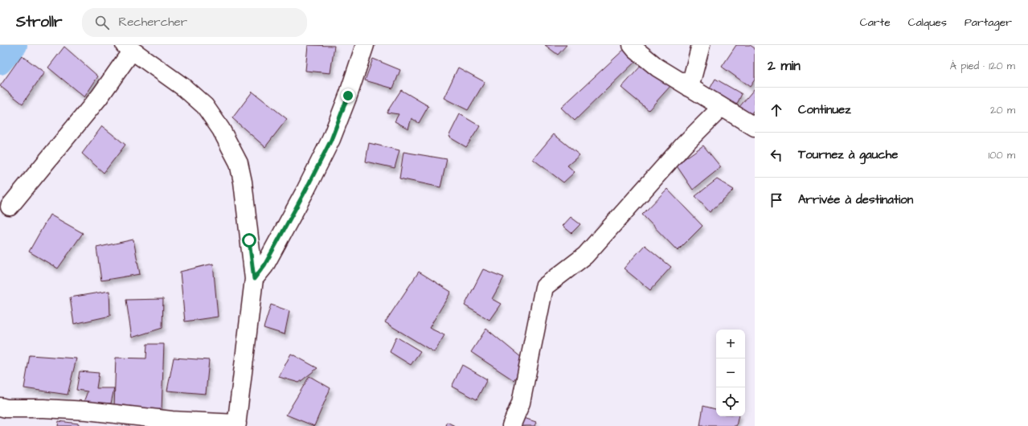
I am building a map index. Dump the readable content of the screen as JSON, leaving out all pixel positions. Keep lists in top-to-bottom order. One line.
{"page":{"header":"Strollr","search":"Rechercher","nav":["Carte","Calques","Partager"],"heading":["2 min","À pied · 120 m"],"list":[["Continuez","20 m"],["Tournez à gauche","100 m"],"Arrivée à destination"],"map_buttons":["+","−"]}}
